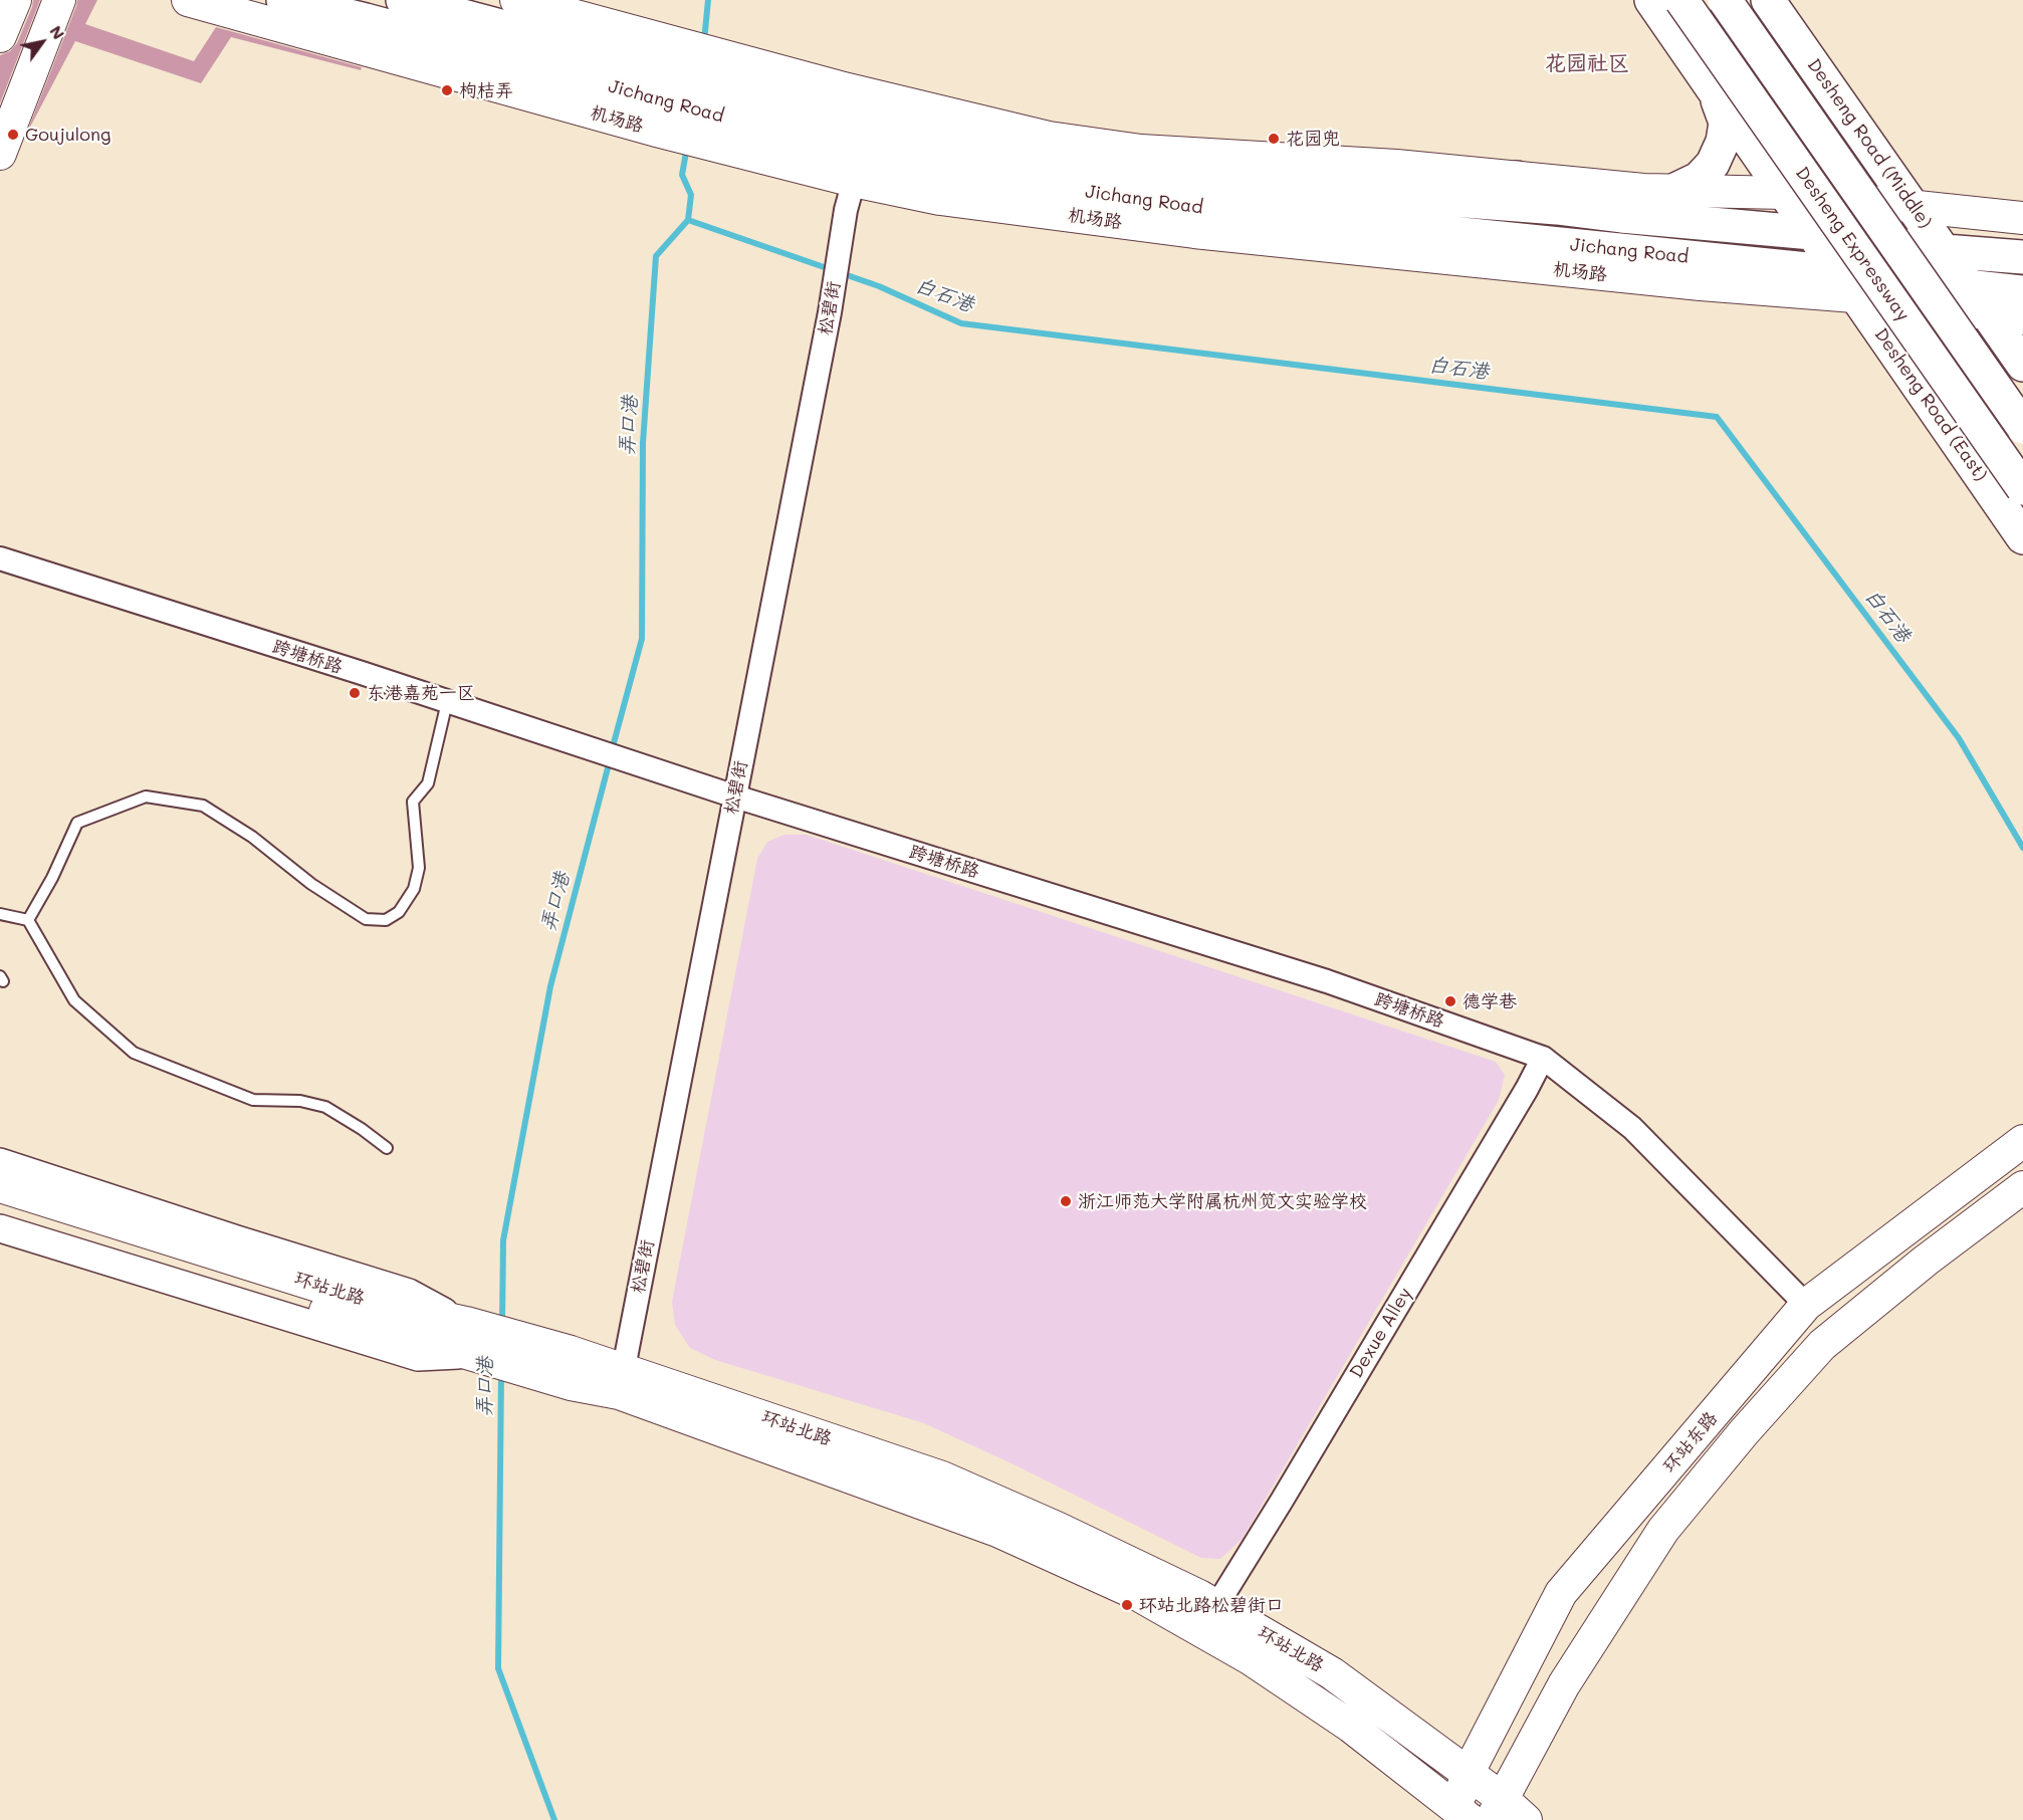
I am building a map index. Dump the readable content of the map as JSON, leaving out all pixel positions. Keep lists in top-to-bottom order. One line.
{"streets":{"main road":["Jichang Road","机场路","Desheng Road (Middle)","Desheng Expressway","Desheng Road (East)","环站北路","环站东路"],"street":["松碧街","跨塘桥路","Dexue Alley"]},"crossings":[["Jichang Road","机场路"],["Jichang Road","Desheng Road (Middle)"],["Jichang Road","Desheng Road (East)"],["机场路","Desheng Road (Middle)"],["机场路","松碧街"],["松碧街","跨塘桥路"],["松碧街","环站北路"],["跨塘桥路","Dexue Alley"],["跨塘桥路","环站东路"],["环站北路","Dexue Alley"],["环站北路","环站东路"]],"districts":["花园社区"],"water":["白石港","弄口港"],"places":["枸桔弄","Goujulong","花园兜","东港嘉苑一区","德学巷","浙江师范大学附属杭州笕文实验学校","环站北路松碧街口"],"north":"top right"}
